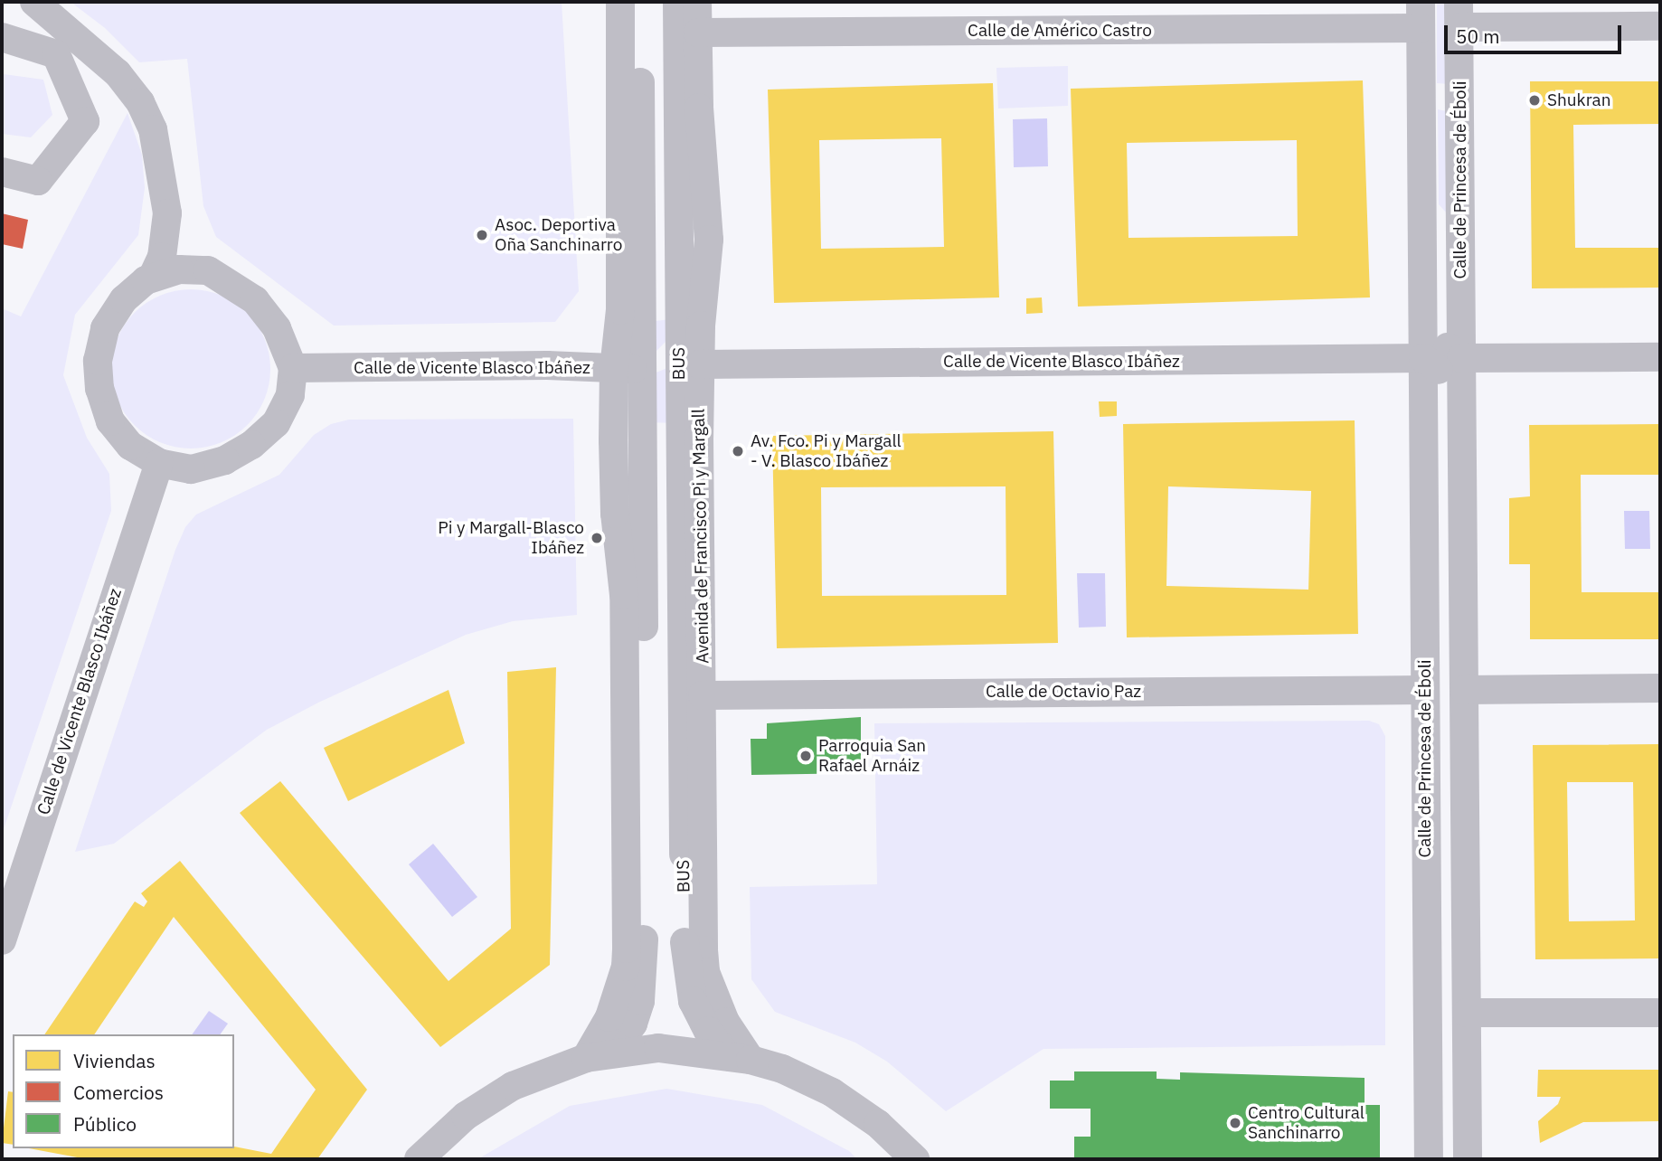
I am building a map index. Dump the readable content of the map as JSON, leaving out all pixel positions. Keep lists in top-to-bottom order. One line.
{"streets":{"street":["Calle de Américo Castro","Calle de Princesa de Éboli","Calle de Vicente Blasco Ibáñez","BUS","Avenida de Francisco Pi y Margall","Calle de Octavio Paz"]},"crossings":[["Calle de Américo Castro","Calle de Princesa de Éboli"],["Calle de Américo Castro","Avenida de Francisco Pi y Margall"],["Calle de Princesa de Éboli","Calle de Vicente Blasco Ibáñez"],["Calle de Princesa de Éboli","Calle de Octavio Paz"],["Calle de Vicente Blasco Ibáñez","BUS"],["Calle de Vicente Blasco Ibáñez","Avenida de Francisco Pi y Margall"],["BUS","Avenida de Francisco Pi y Margall"],["Avenida de Francisco Pi y Margall","Calle de Octavio Paz"]],"places":["Shukran","Asoc. Deportiva Oña Sanchinarro","Av. Fco. Pi y Margall - V. Blasco Ibáñez","Pi y Margall-Blasco Ibáñez","Parroquia San Rafael Arnáiz","Centro Cultural Sanchinarro"],"legend":["Viviendas","Comercios","Público"],"scale_bar":"50 m"}
